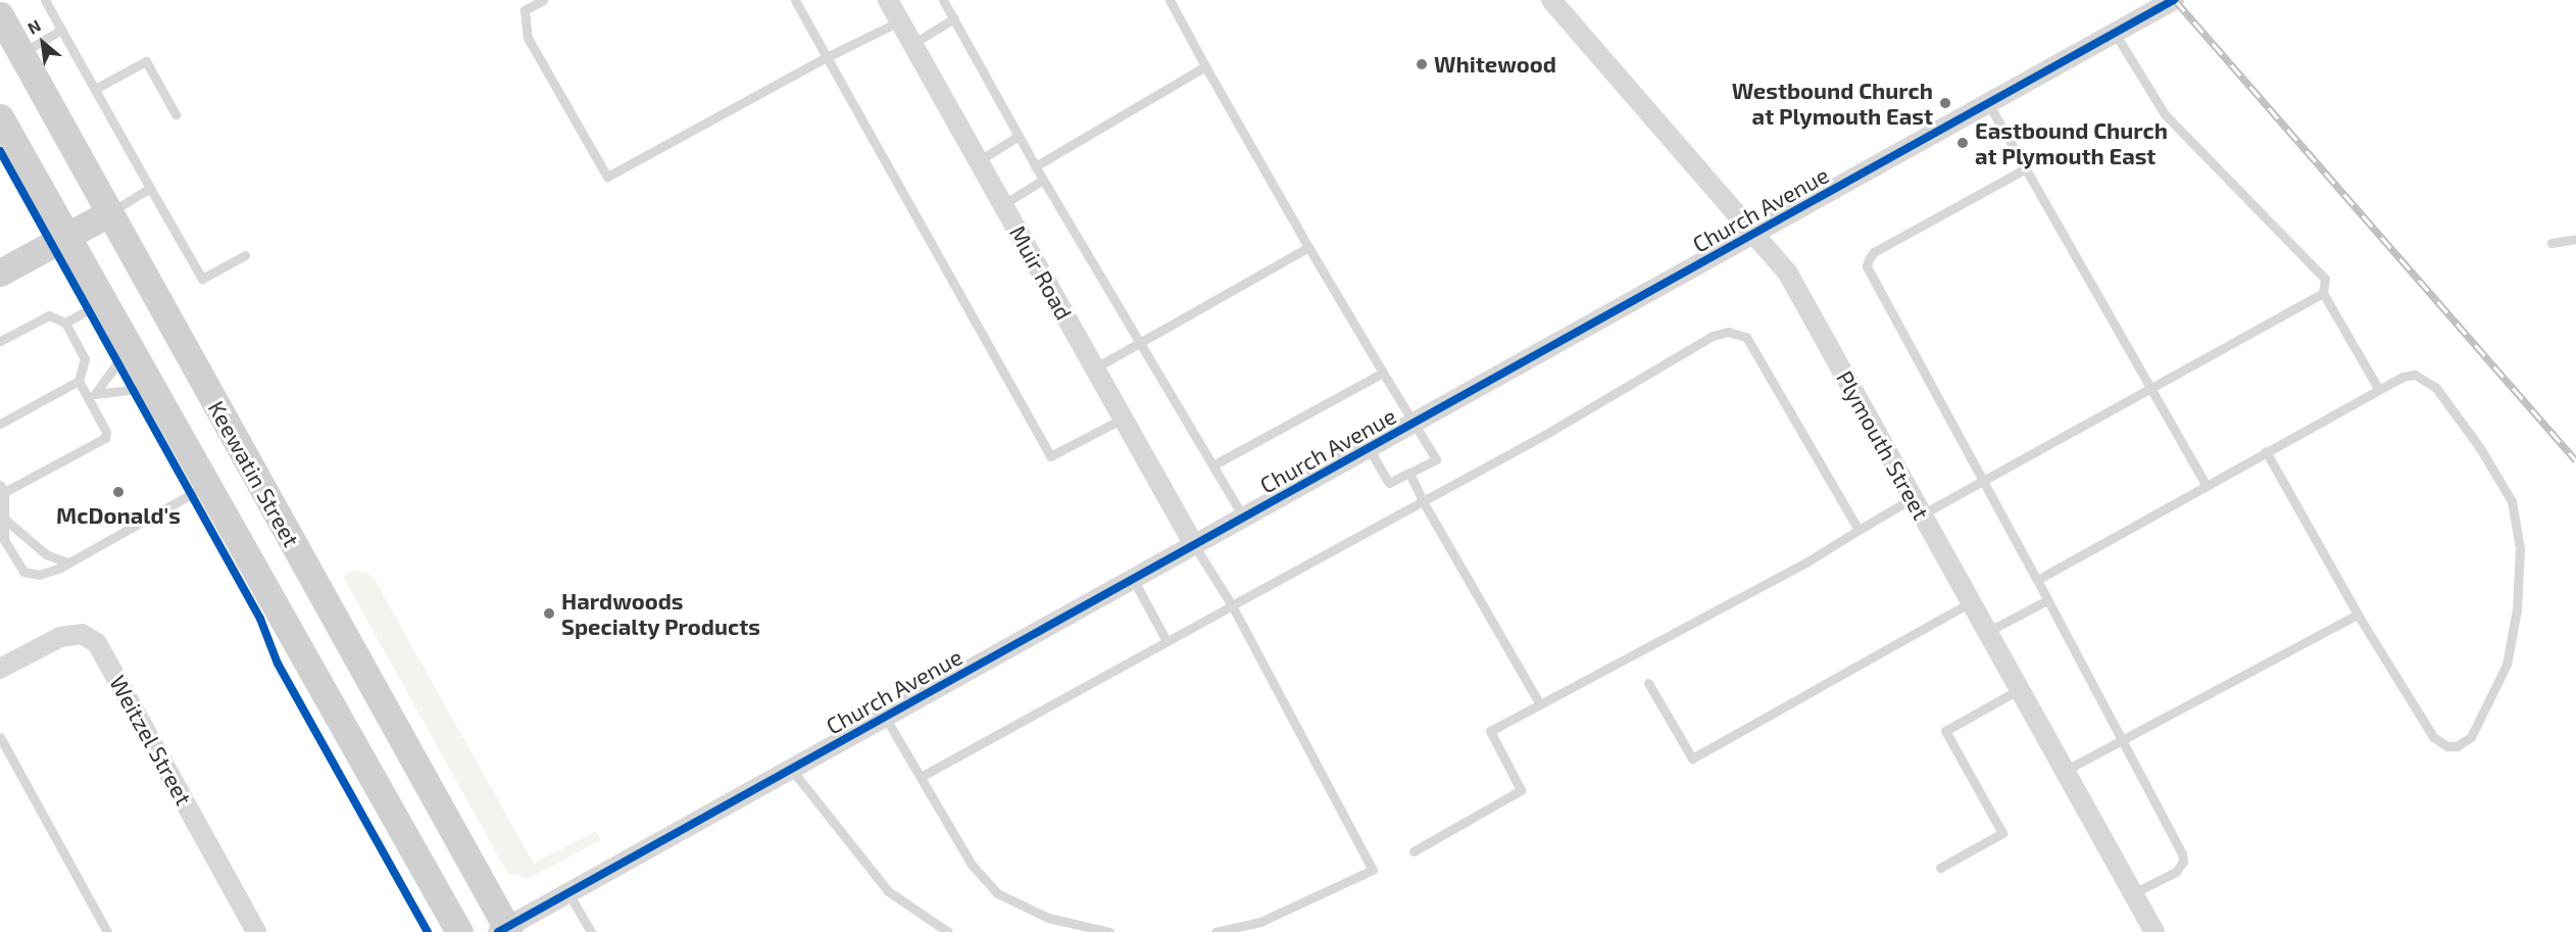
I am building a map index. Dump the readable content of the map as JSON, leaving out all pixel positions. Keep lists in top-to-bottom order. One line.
{"streets":{"main road":["Keewatin Street"],"street":["Church Avenue","Muir Road","Plymouth Street","Weitzel Street"]},"crossings":[["Church Avenue","Muir Road"],["Church Avenue","Plymouth Street"],["Church Avenue","Keewatin Street"]],"places":["Whitewood","Westbound Church at Plymouth East","Eastbound Church at Plymouth East","McDonald's","Hardwoods Specialty Products"],"north":"top left"}
